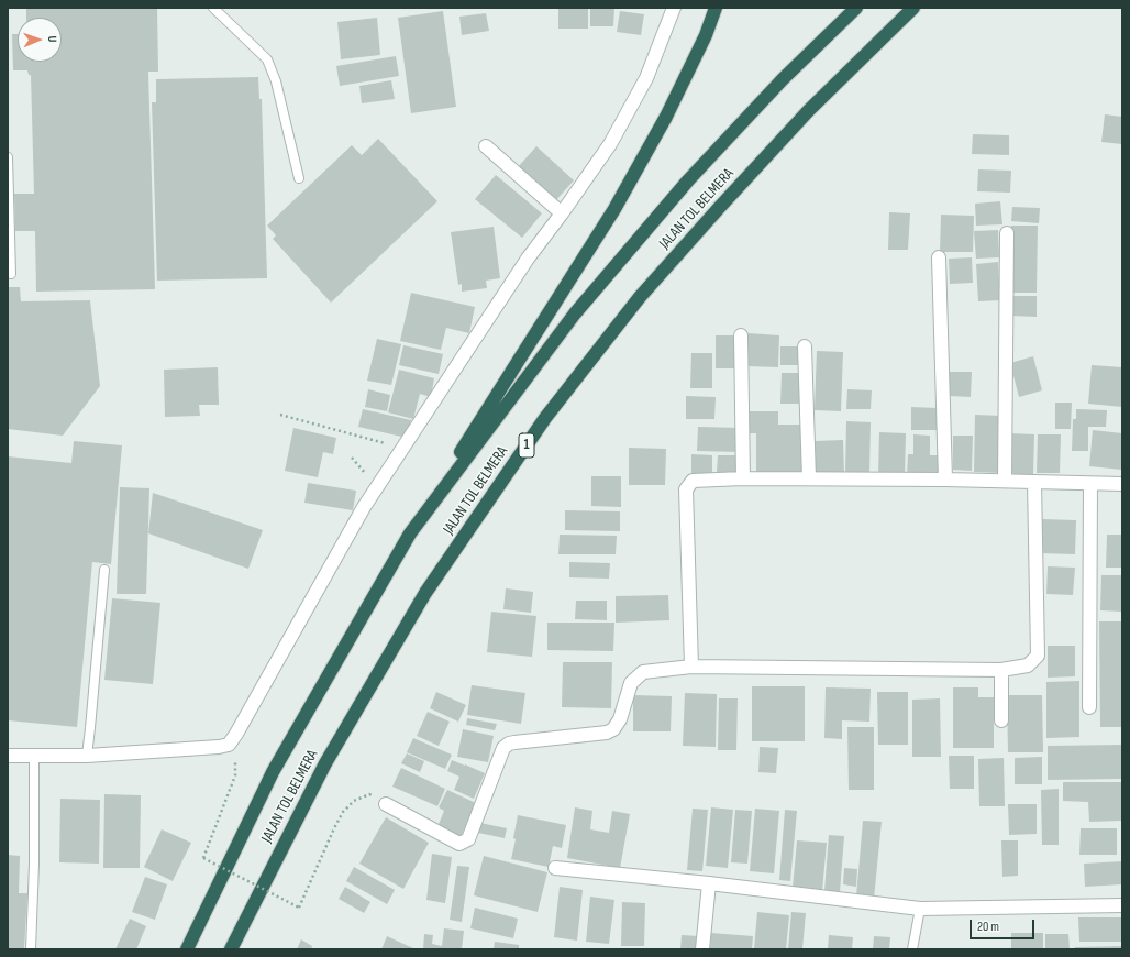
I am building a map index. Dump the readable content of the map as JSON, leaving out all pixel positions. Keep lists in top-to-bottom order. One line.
{"streets":{"highway":["JALAN TOL BELMERA","1"]},"scale_bar":"20 m","north":"right"}
